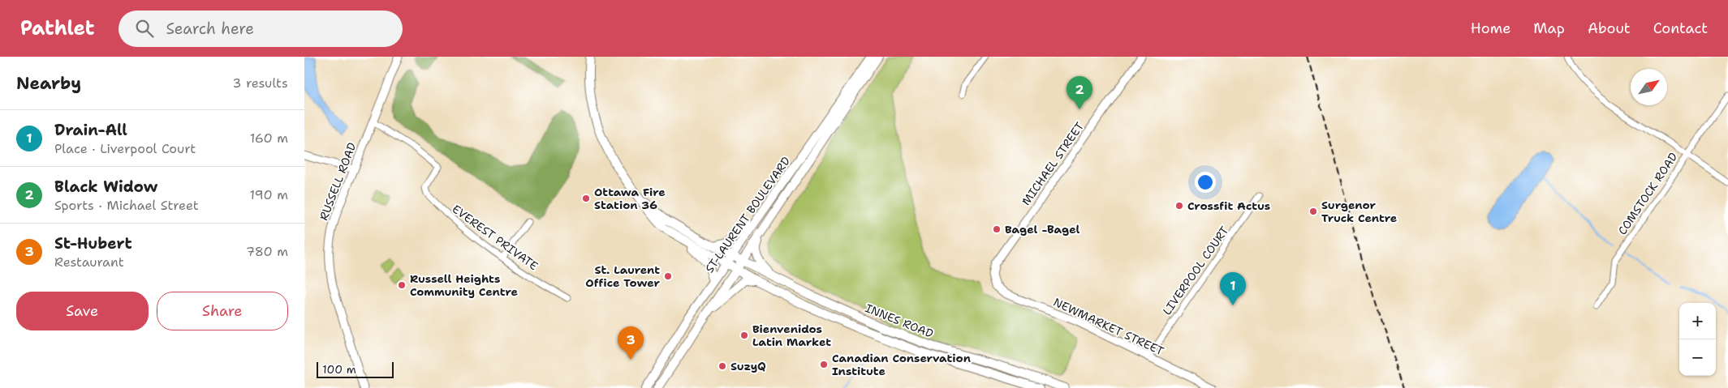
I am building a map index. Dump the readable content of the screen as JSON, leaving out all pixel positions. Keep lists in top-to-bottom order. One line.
{"streets":{"main road":["ST-LAURENT BOULEVARD","INNES ROAD"],"street":["MICHAEL STREET","RUSSELL ROAD","COMSTOCK ROAD","EVEREST PRIVATE","LIVERPOOL COURT","NEWMARKET STREET"]},"crossings":[["MICHAEL STREET","NEWMARKET STREET"],["RUSSELL ROAD","EVEREST PRIVATE"],["ST-LAURENT BOULEVARD","INNES ROAD"],["LIVERPOOL COURT","NEWMARKET STREET"]],"places":["Ottawa Fire Station 36","Crossfit Actus","Surgenor Truck Centre","Bagel -Bagel","St. Laurent Office Tower","Russell Heights Community Centre","Bienvenidos Latin Market","Canadian Conservation Institute","SuzyQ"],"scale_bar":"100 m","north":"top right","page":{"header":"Pathlet","search":"Search here","nav":["Home","Map","About","Contact"],"heading":["Nearby","3 results"],"pins":["2","1","3"],"list":[{"mark":"1","name":"Drain-All","note":"Place · Liverpool Court","value":"160 m"},{"mark":"2","name":"Black Widow","note":"Sports · Michael Street","value":"190 m"},{"mark":"3","name":"St-Hubert","note":"Restaurant","value":"780 m"}],"buttons":["Save","Share"],"map_buttons":["+","−"],"scale":"100 m"}}
